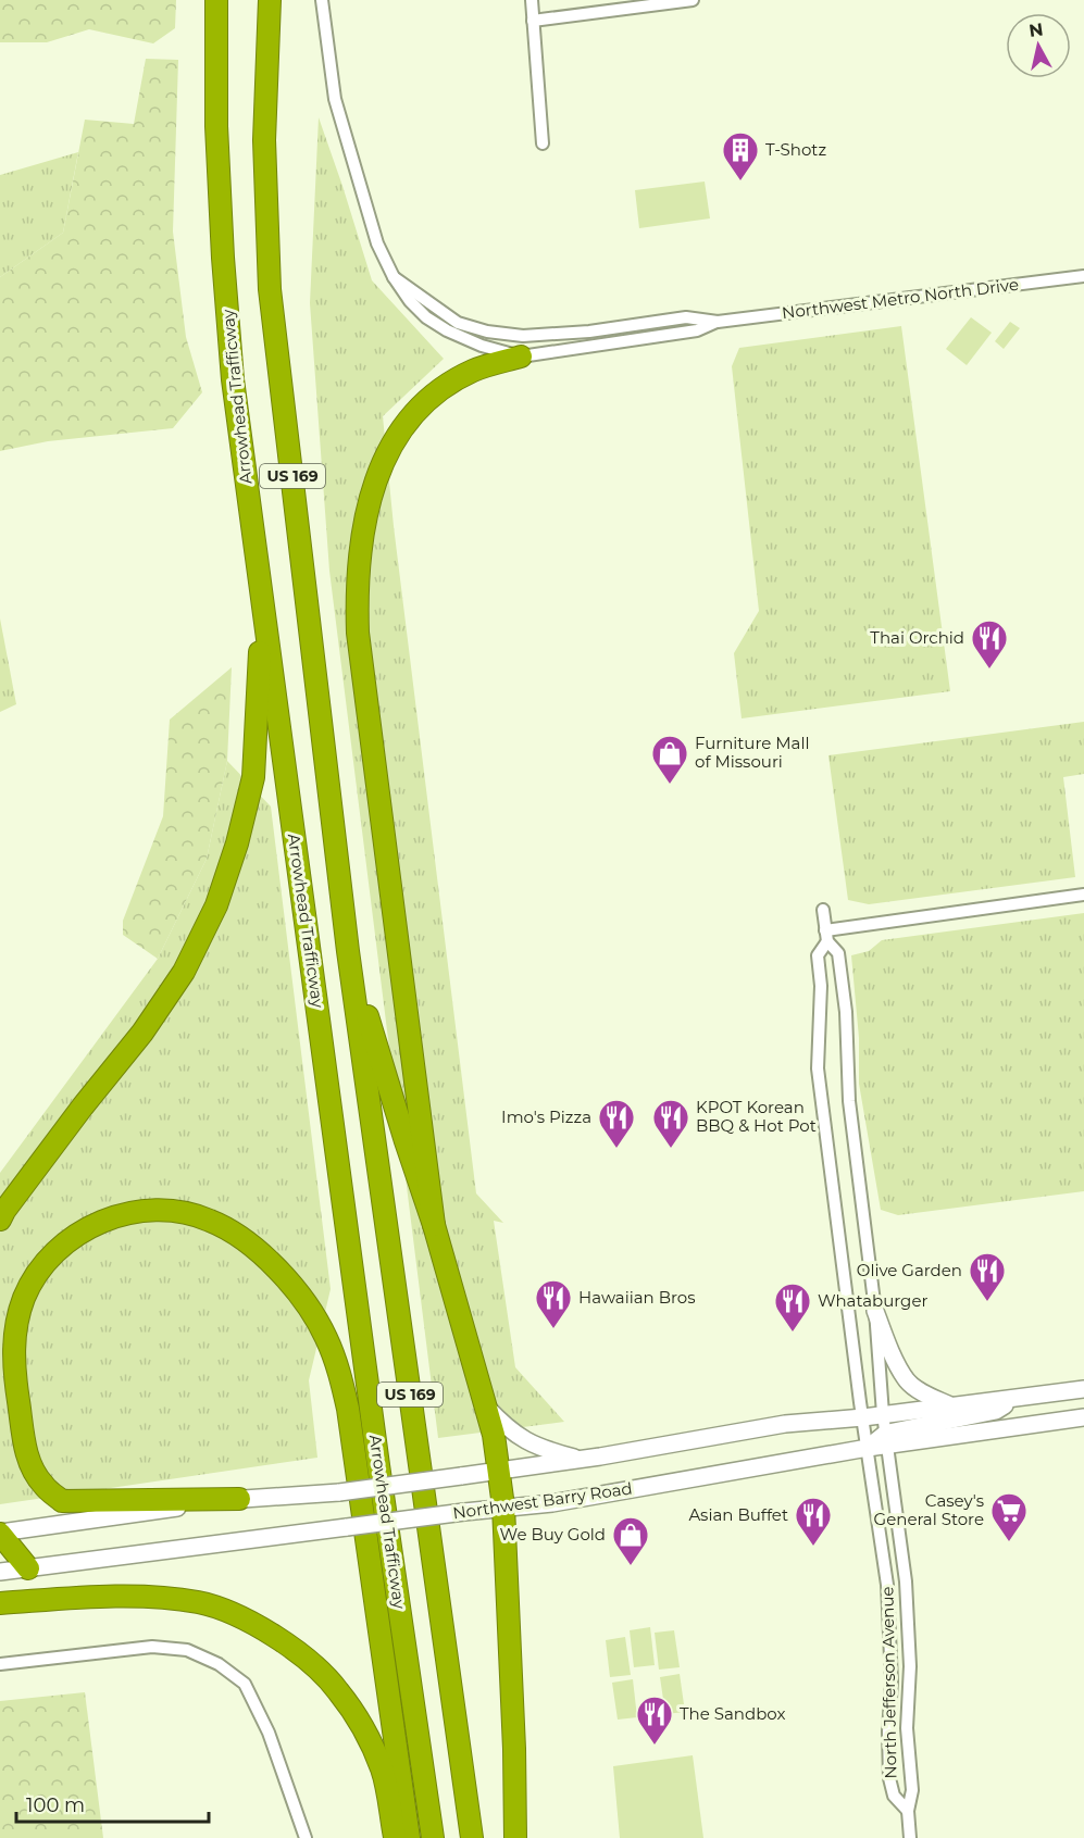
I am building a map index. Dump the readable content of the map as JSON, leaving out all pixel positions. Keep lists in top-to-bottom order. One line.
{"streets":{"highway":["Arrowhead Trafficway","US 169"],"main road":["Northwest Barry Road"],"street":["Northwest Metro North Drive","North Jefferson Avenue"]},"crossings":[["Northwest Barry Road","North Jefferson Avenue"]],"places":{"building":["T-Shotz"],"restaurant":["Thai Orchid","Imo's Pizza","KPOT Korean BBQ & Hot Pot","Olive Garden","Hawaiian Bros","Whataburger","Asian Buffet","The Sandbox"],"shop":["Furniture Mall of Missouri","We Buy Gold"],"supermarket":["Casey's General Store"]},"scale_bar":"100 m","north":"top"}
